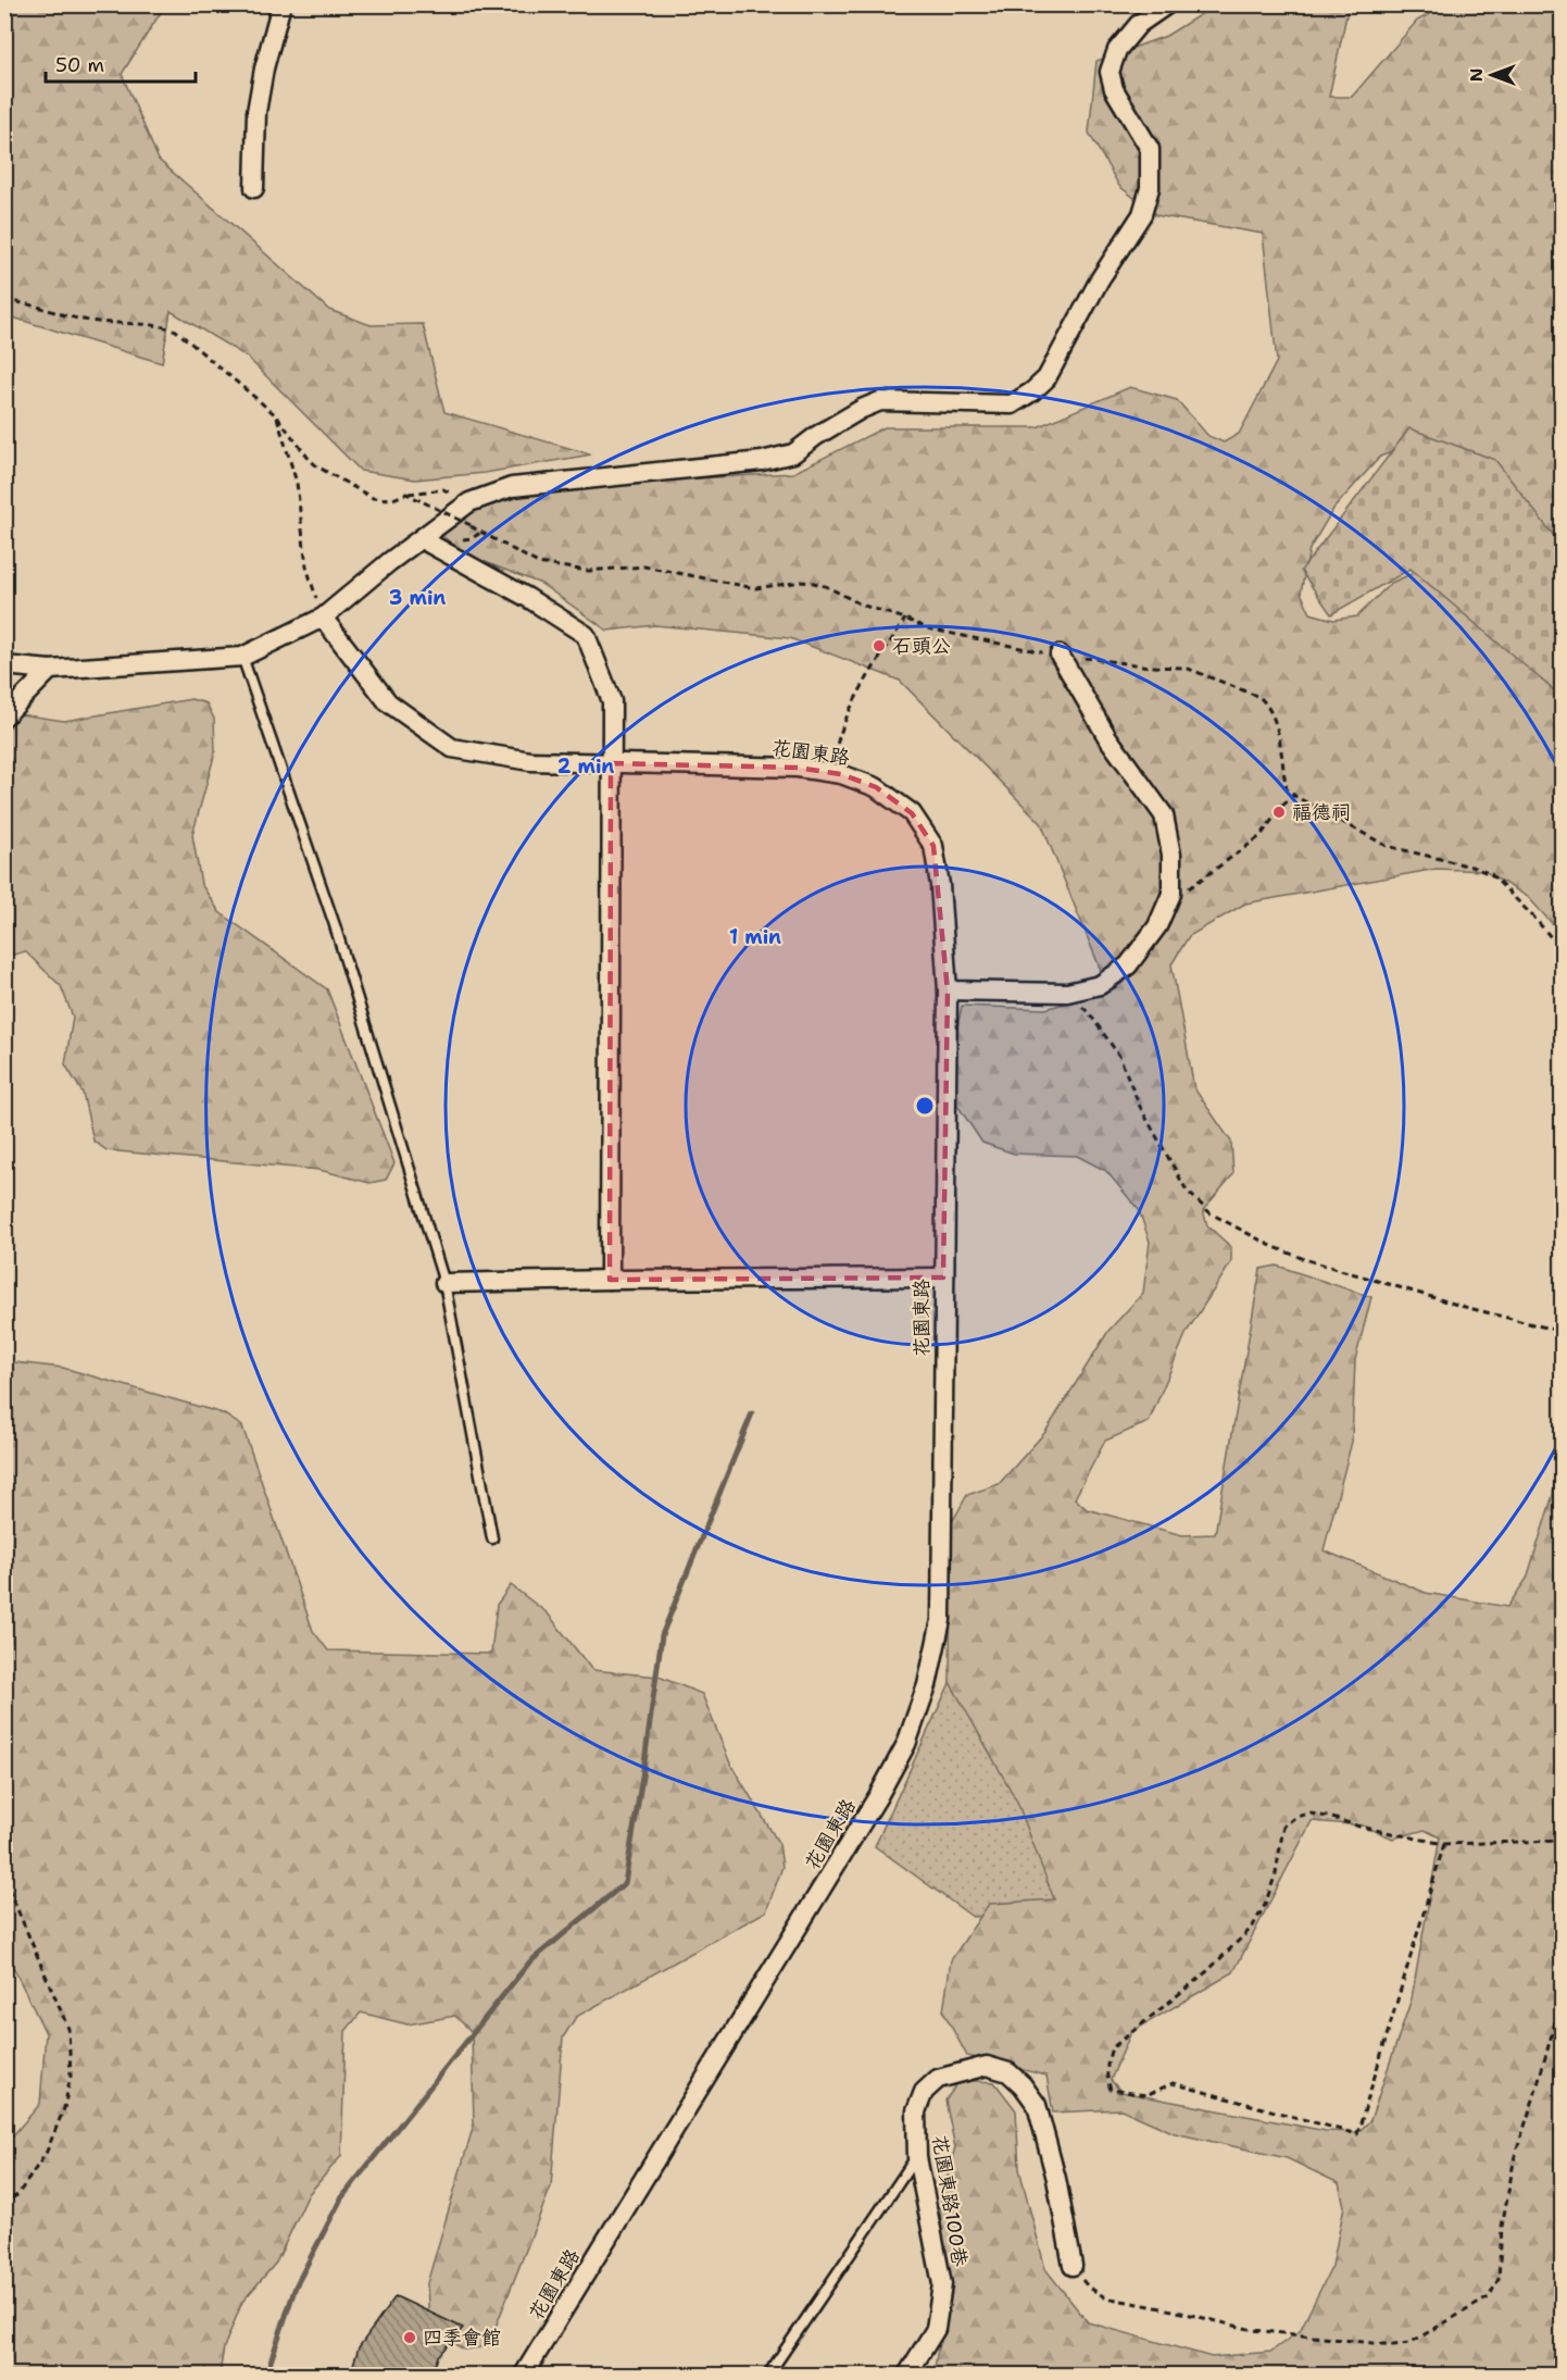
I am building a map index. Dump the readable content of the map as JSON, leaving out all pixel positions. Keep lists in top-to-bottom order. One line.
{"streets":{"street":["花園東路","花園東路100巷"]},"places":["石頭公","福德祠","四季會館"],"scale_bar":"50 m","north":"left","rings":["3 min","2 min","1 min"]}
